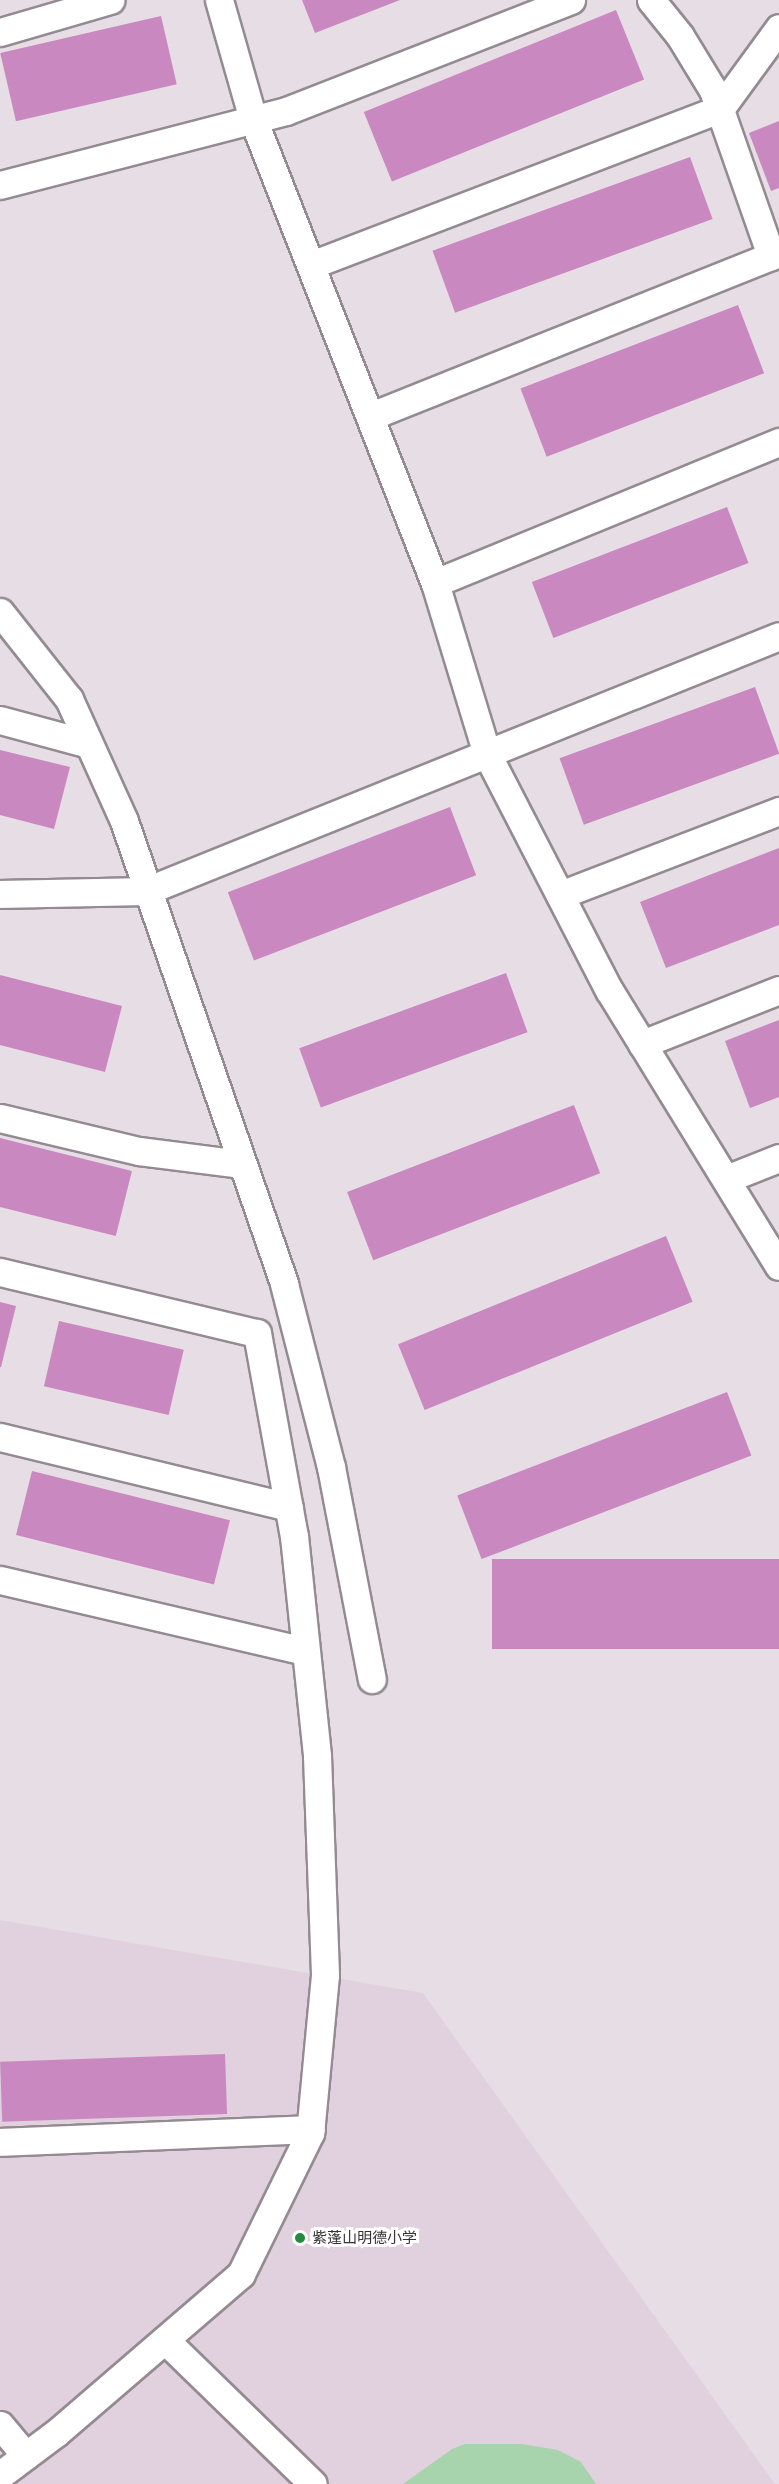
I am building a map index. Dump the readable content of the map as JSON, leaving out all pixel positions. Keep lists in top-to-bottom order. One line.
{"places":["紫蓬山明德小学"]}
